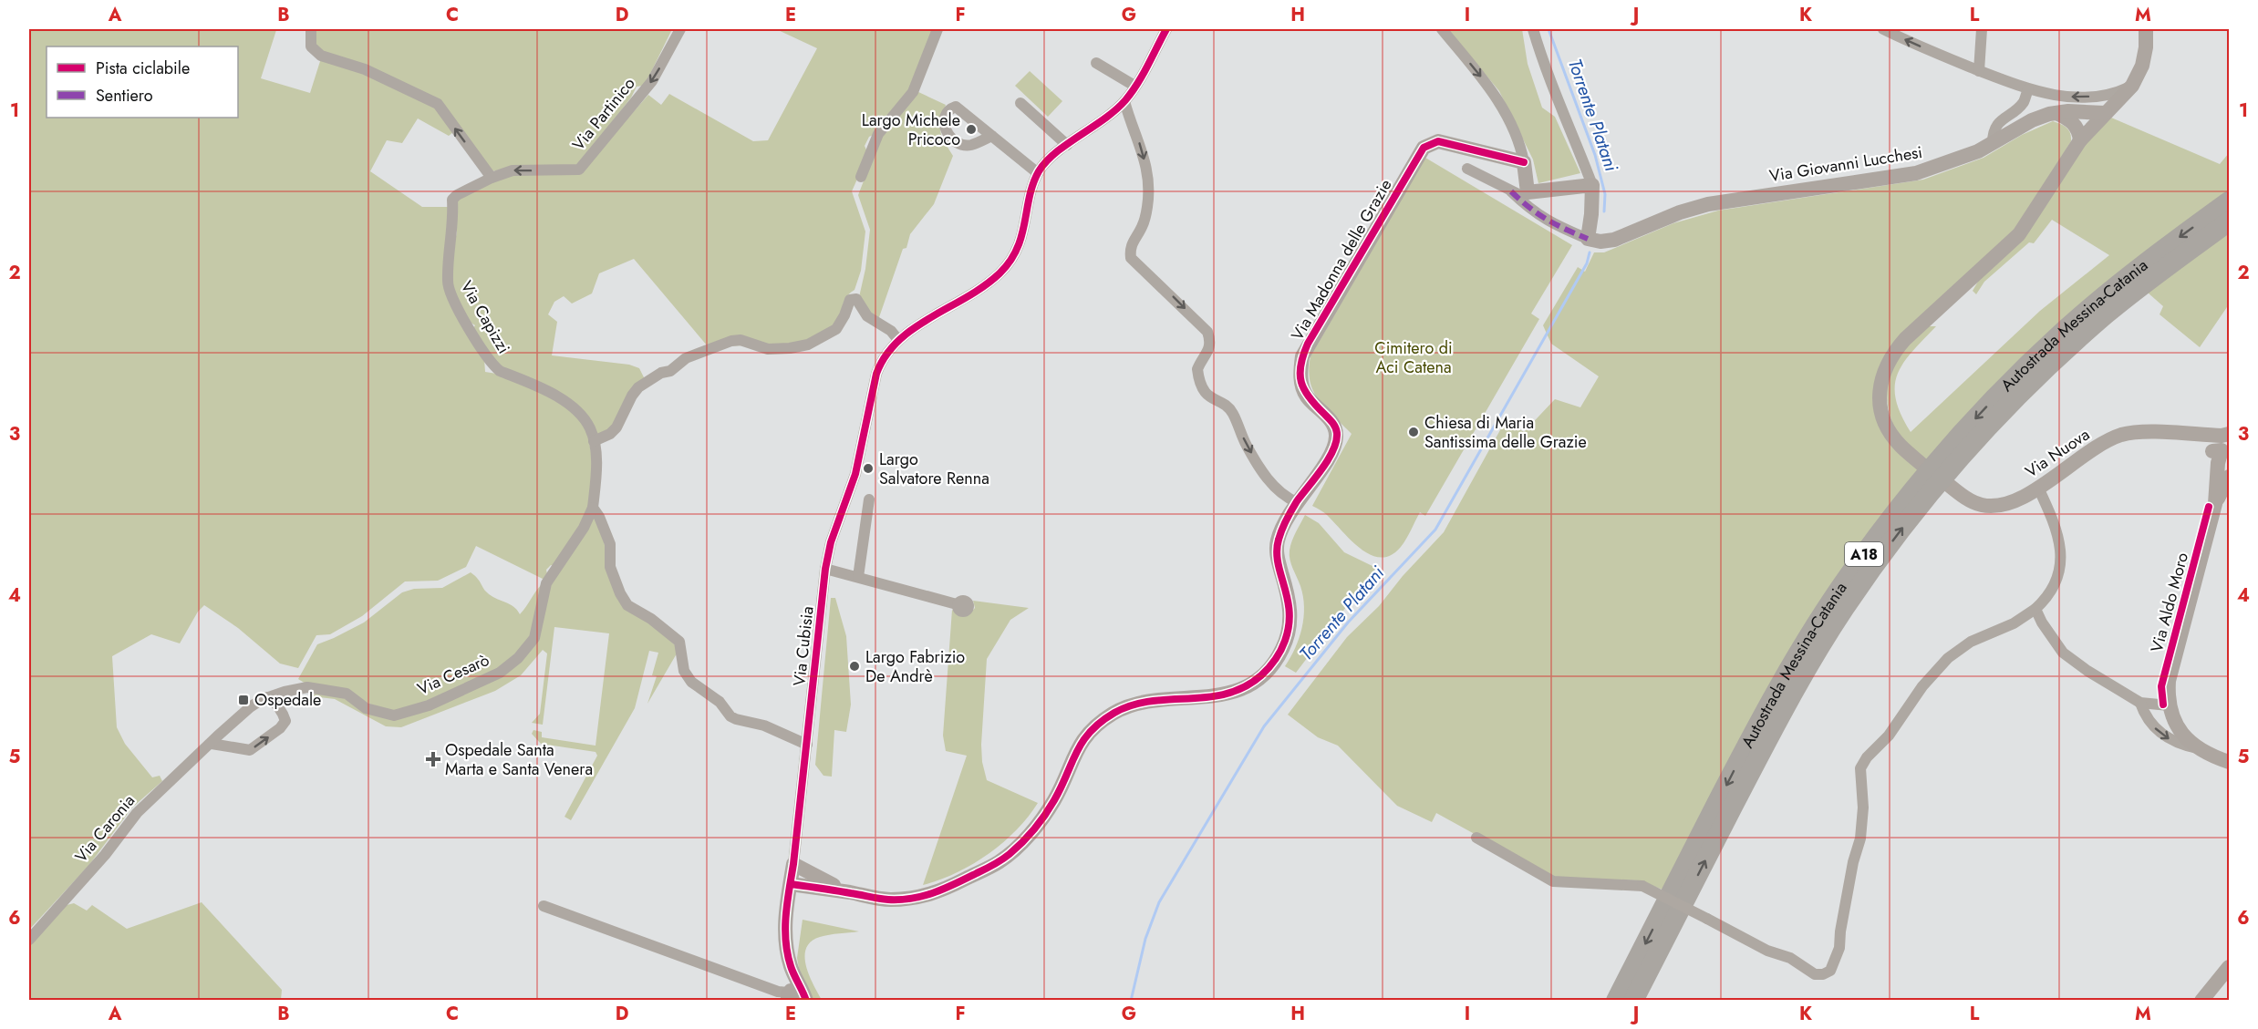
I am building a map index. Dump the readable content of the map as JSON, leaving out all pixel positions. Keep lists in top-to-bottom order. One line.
{"streets":{"highway":["Autostrada Messina-Catania","A18"],"street":["Via Partinico","Via Giovanni Lucchesi","Via Madonna delle Grazie","Via Capizzi","Via Nuova","Via Aldo Moro","Via Cubisia","Via Cesarò","Via Caronia"]},"crossings":[["Via Partinico","Via Capizzi"],["Via Capizzi","Via Cesarò"],["Via Cesarò","Via Caronia"]],"one_way":["Via Partinico"],"water":["Torrente Platani"],"parks":["Cimitero di Aci Catena"],"places":{"other":["Largo Michele Pricoco","Chiesa di Maria Santissima delle Grazie","Largo Salvatore Renna","Largo Fabrizio De Andrè"],"transit":["Ospedale"],"health":["Ospedale Santa Marta e Santa Venera"]},"legend":["Pista ciclabile","Sentiero"],"grid":{"columns":["A","B","C","D","E","F","G","H","I","J","K","L","M"],"rows":["1","2","3","4","5","6"]}}
